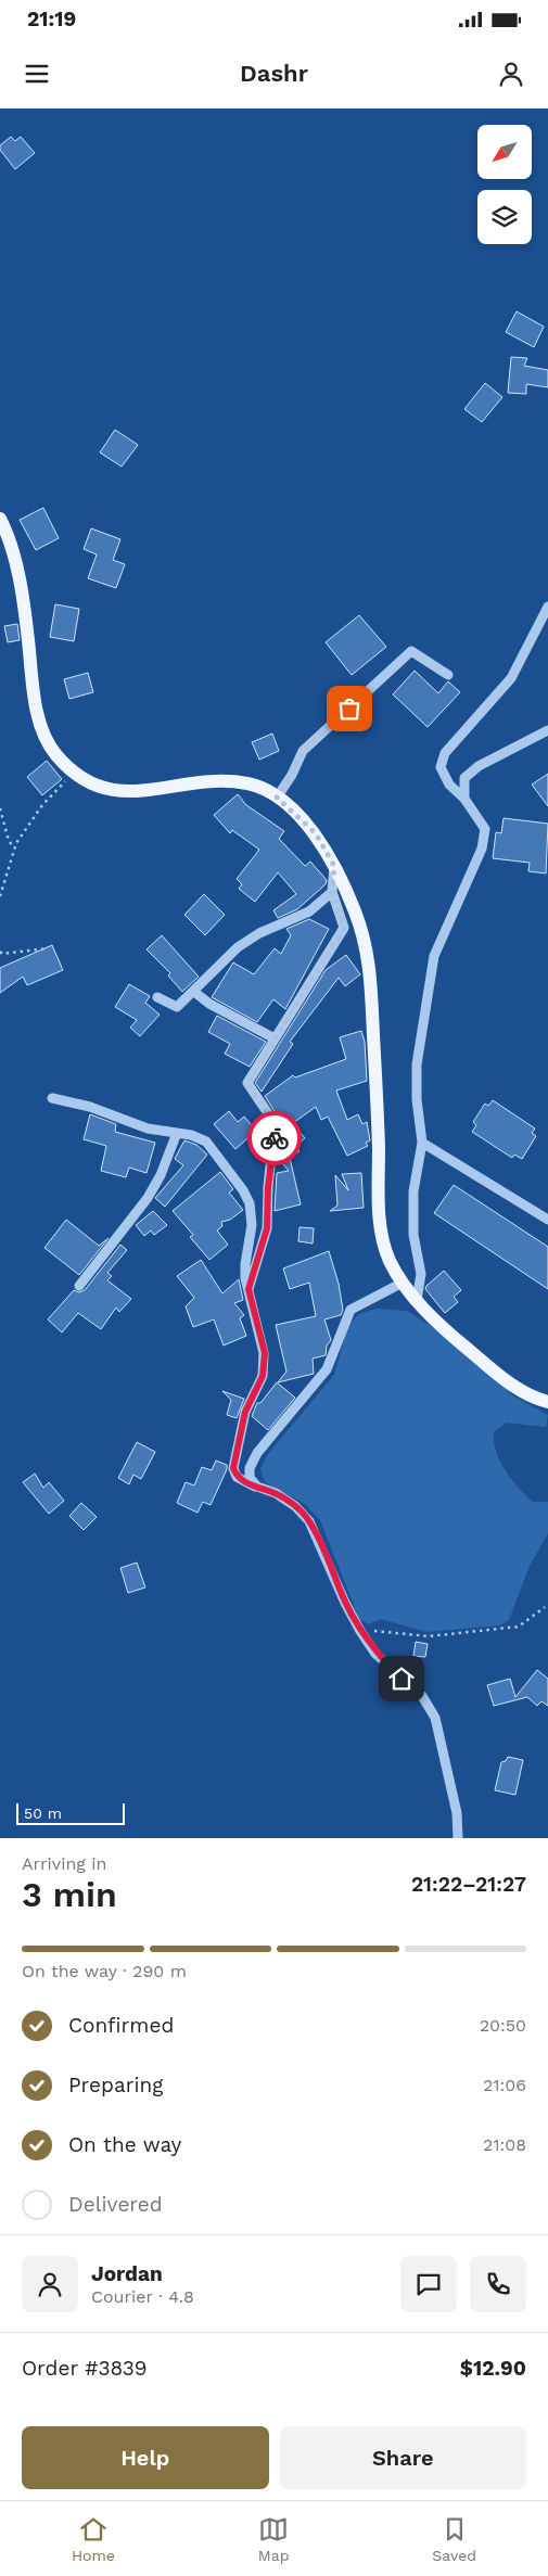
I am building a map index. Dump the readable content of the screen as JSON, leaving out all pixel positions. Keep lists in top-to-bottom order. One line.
{"scale_bar":"50 m","north":"bottom left","page":{"status":"21:19","header":"Dashr","scale":"50 m","heading":["3 min","Arriving in","21:22–21:27"],"panel":["Jordan","Courier · 4.8","Order #3839","$12.90"],"bar":"On the way · 290 m","list":[["Confirmed","20:50"],["Preparing","21:06"],["On the way","21:08"],"Delivered"],"buttons":["Help","Share"],"tabs":["Home","Map","Saved"]}}
